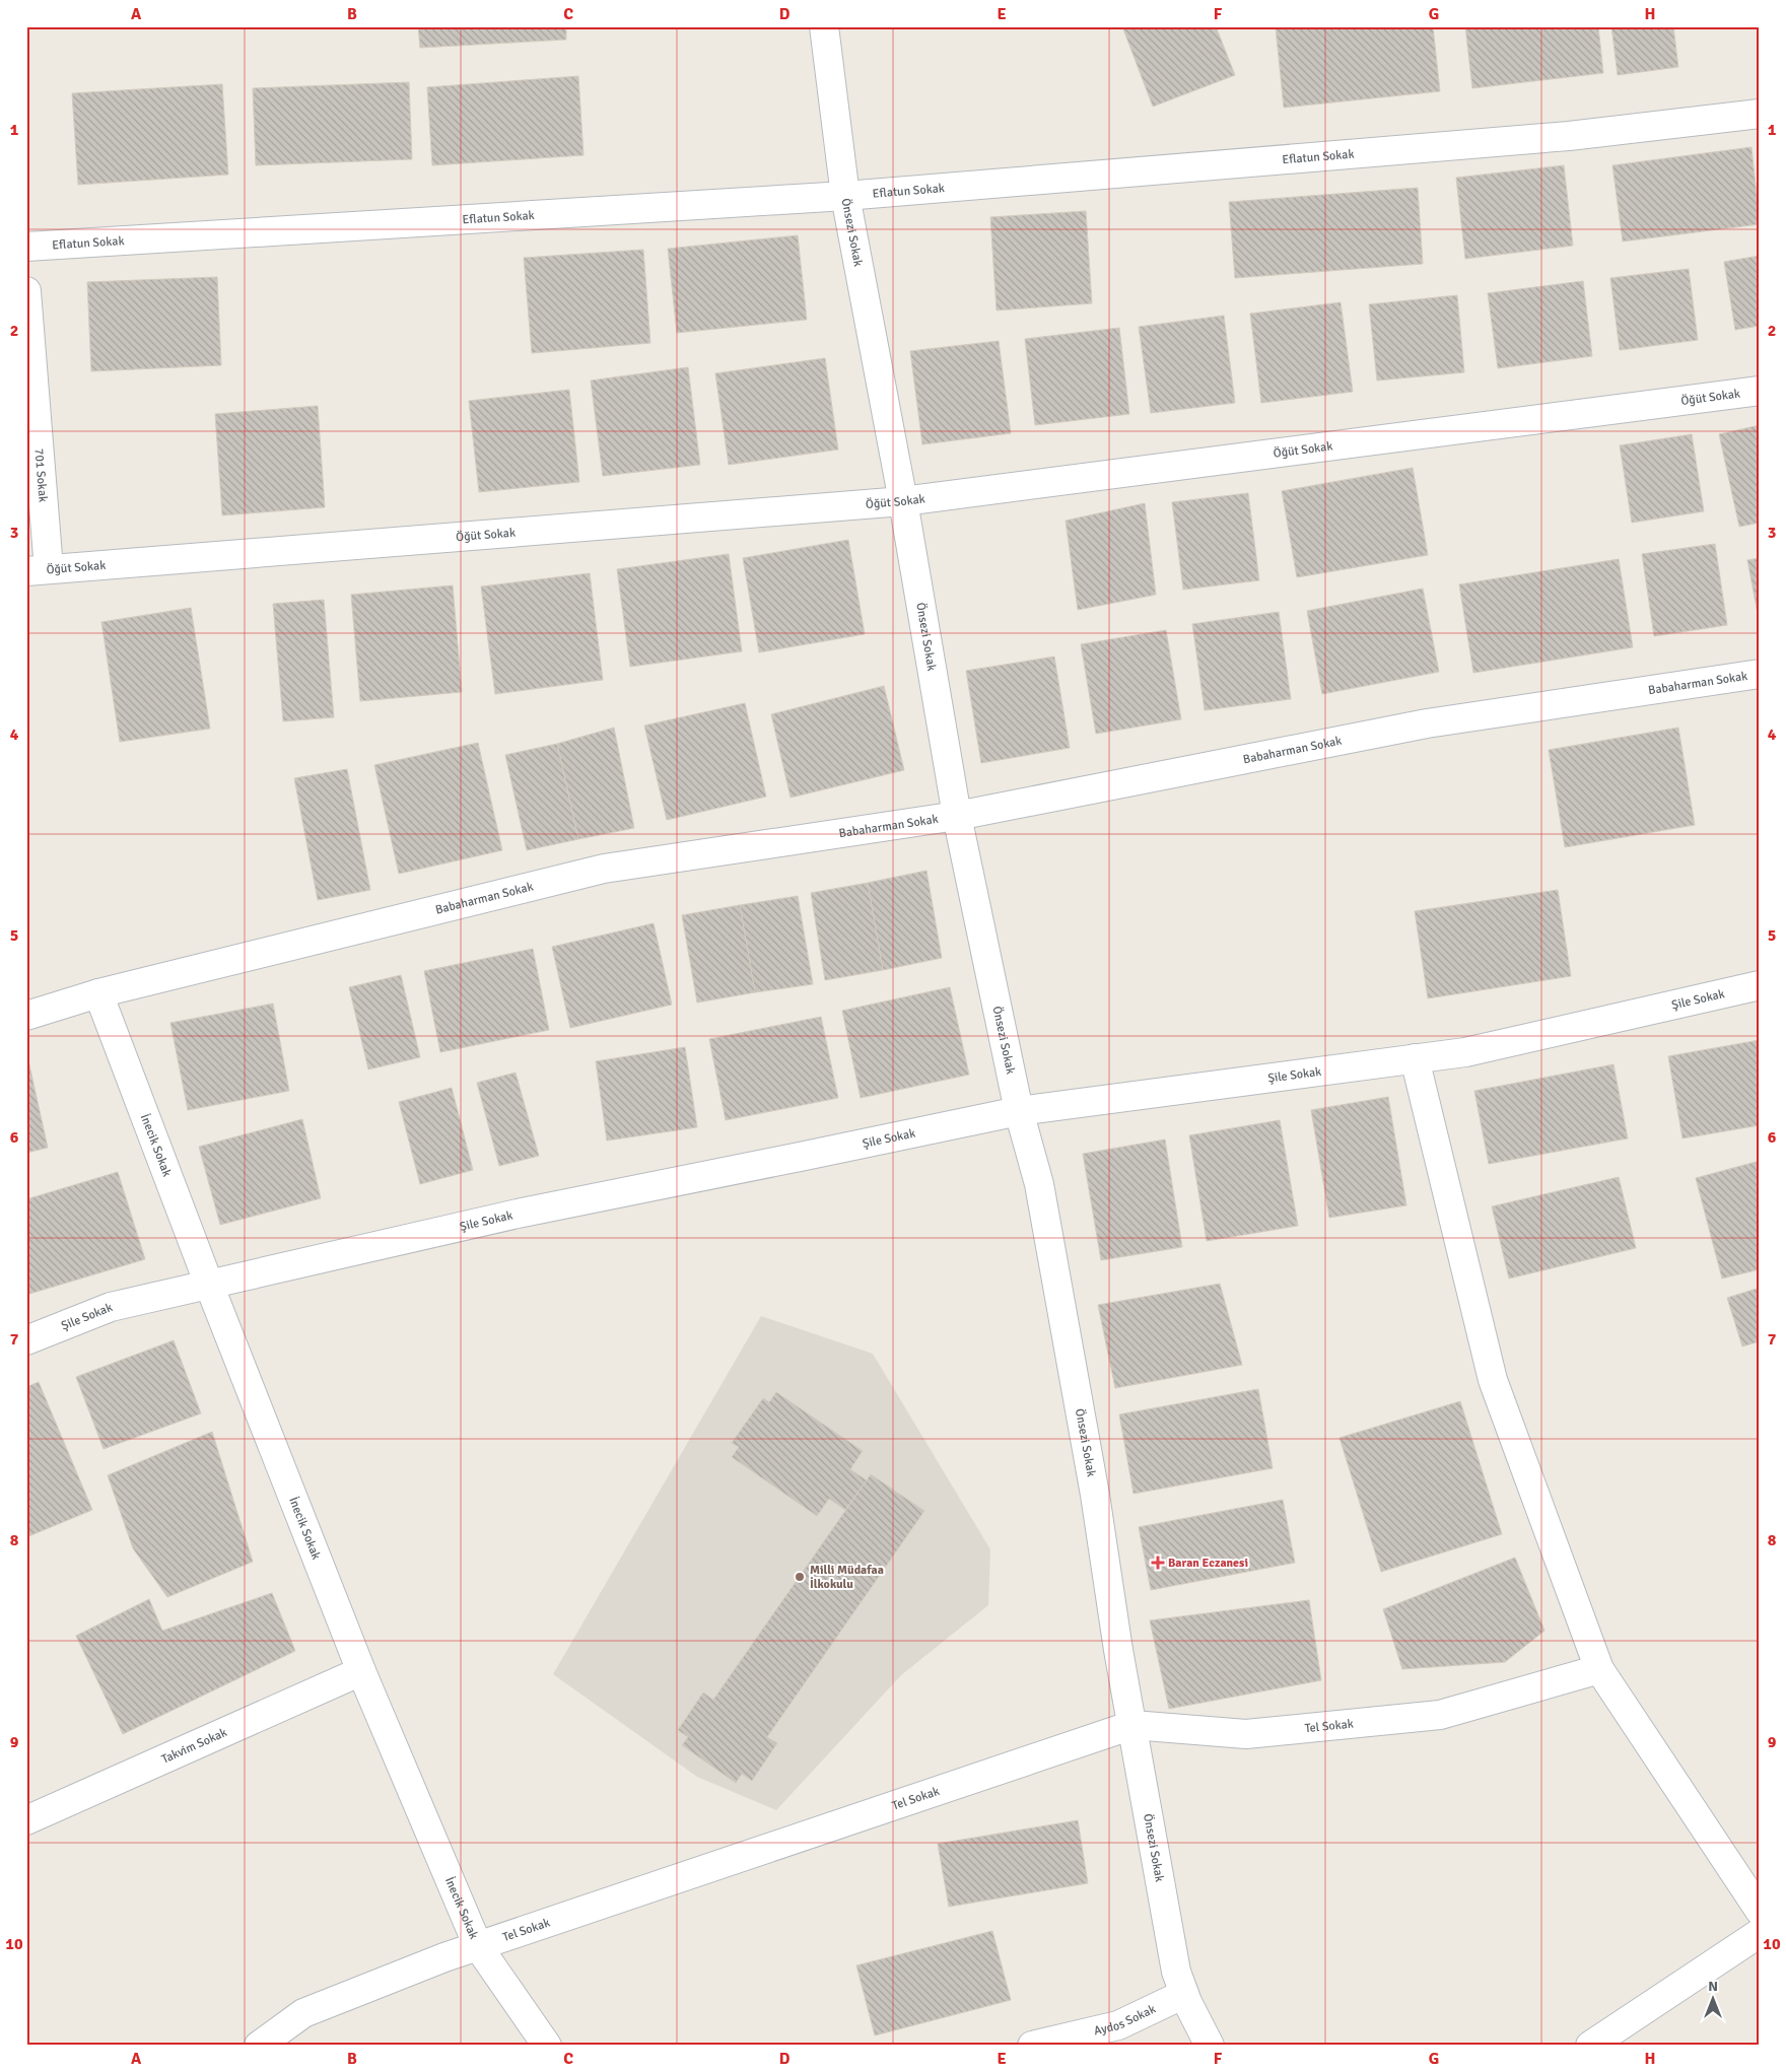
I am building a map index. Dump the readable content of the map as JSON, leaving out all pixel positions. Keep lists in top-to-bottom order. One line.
{"streets":{"street":["Eflatun Sokak","Önsezi Sokak","Öğüt Sokak","701 Sokak","Babaharman Sokak","Şile Sokak","İnecik Sokak","Tel Sokak","Takvim Sokak","Aydos Sokak"]},"crossings":[["Eflatun Sokak","Önsezi Sokak"],["Önsezi Sokak","Öğüt Sokak"],["Önsezi Sokak","Babaharman Sokak"],["Önsezi Sokak","Şile Sokak"],["Önsezi Sokak","Tel Sokak"],["Önsezi Sokak","Aydos Sokak"],["Öğüt Sokak","701 Sokak"],["Babaharman Sokak","İnecik Sokak"],["Şile Sokak","İnecik Sokak"],["İnecik Sokak","Tel Sokak"],["İnecik Sokak","Takvim Sokak"]],"places":{"health":["Baran Eczanesi"],"other":["Milli Müdafaa İlkokulu"]},"north":"top","grid":{"columns":["A","B","C","D","E","F","G","H"],"rows":["1","2","3","4","5","6","7","8","9","10"]}}
